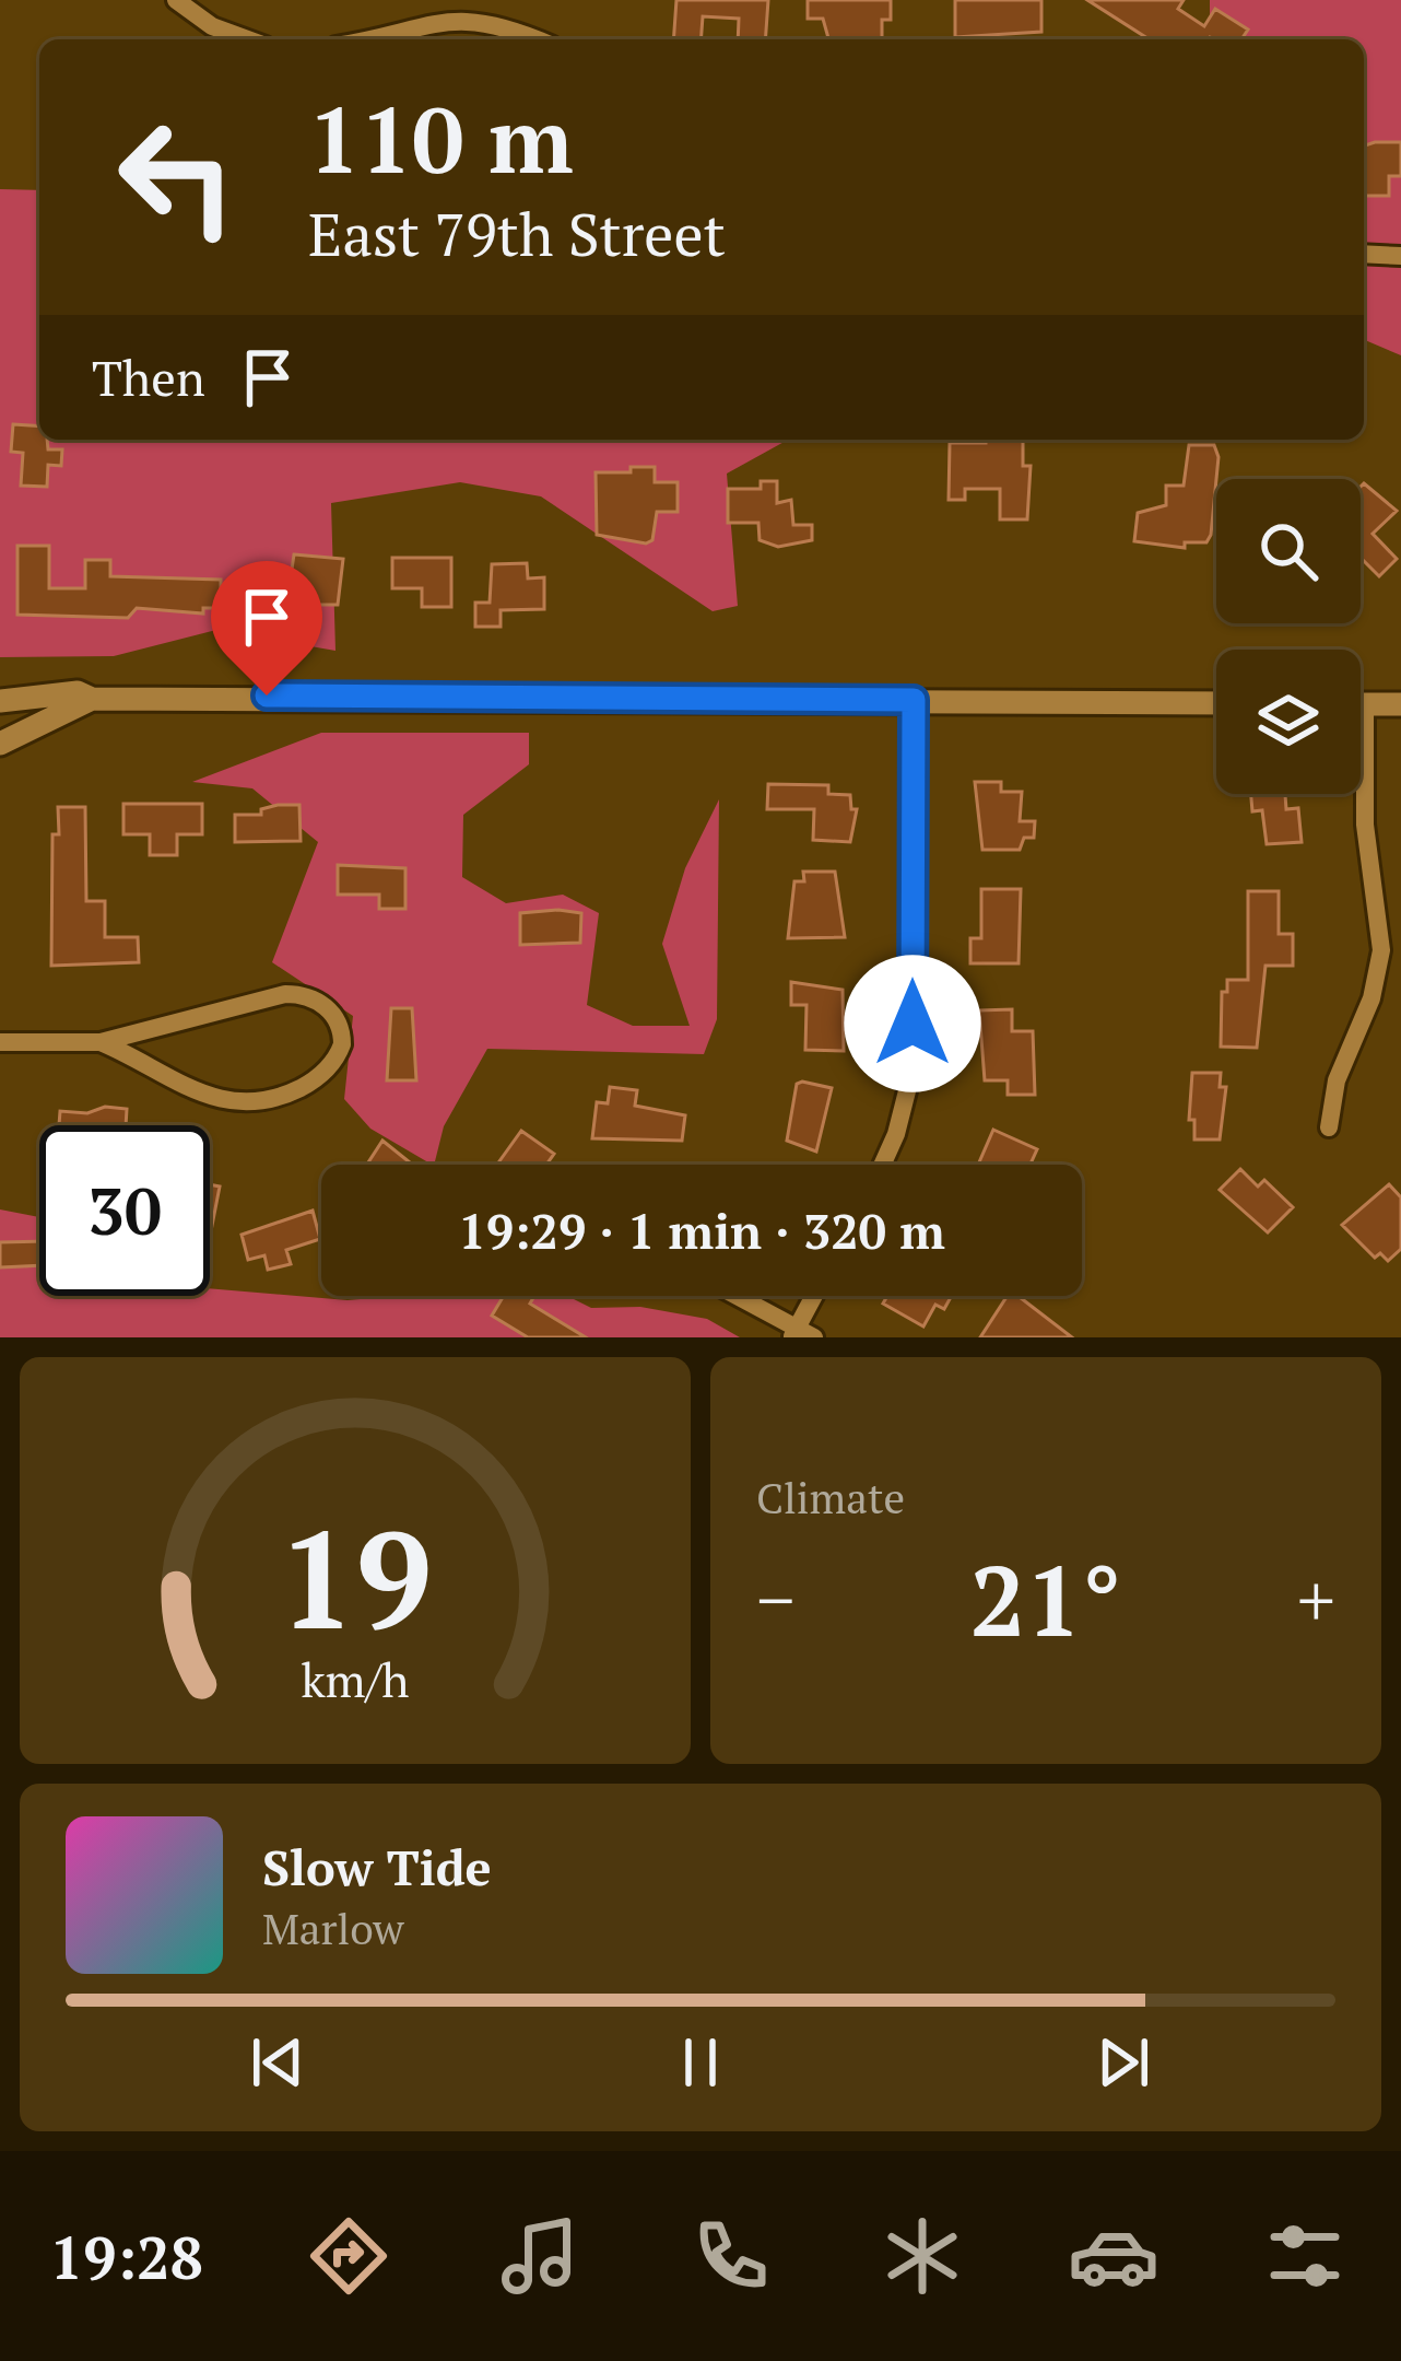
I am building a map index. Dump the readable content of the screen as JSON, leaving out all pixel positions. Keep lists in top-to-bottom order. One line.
{"page":{"turn":["110 m","East 79th Street"],"then":"Then","limit":"30","trip":"19:29 · 1 min · 320 m","tile":"Climate","heat":["−","21°","+"],"song":["Slow Tide","Marlow"],"tabs":"19:28","gauge":["19","km/h"]}}
